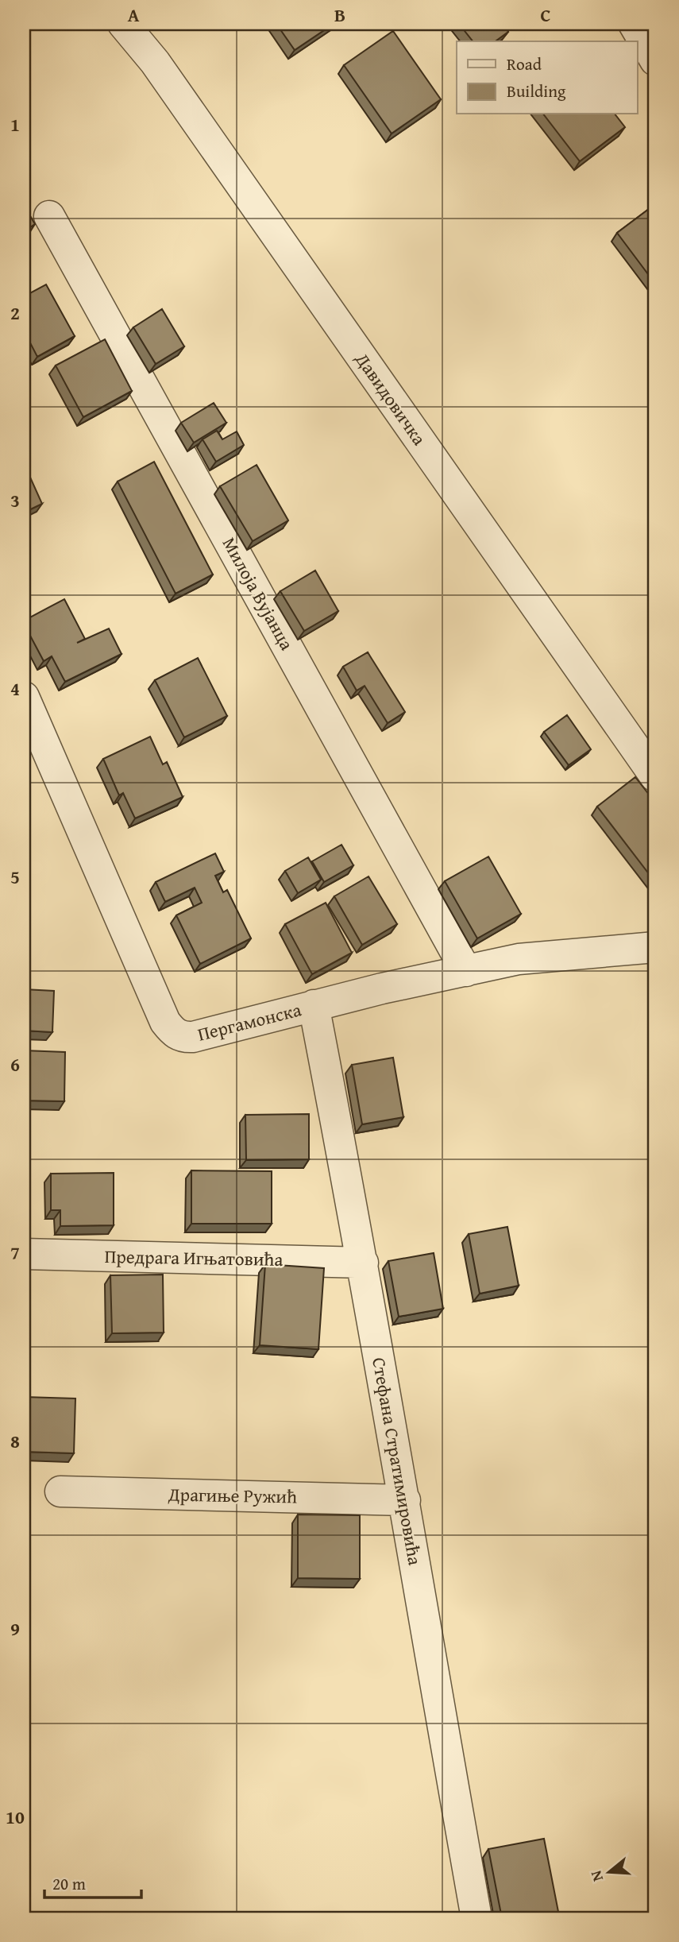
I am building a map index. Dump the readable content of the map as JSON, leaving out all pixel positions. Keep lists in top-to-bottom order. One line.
{"streets":{"street":["Давидовичка","Милоја Вујанца","Пергамонска","Предрага Игњатовића","Стефана Стратимировића","Драгиње Ружић"]},"crossings":[["Милоја Вујанца","Пергамонска"],["Пергамонска","Стефана Стратимировића"],["Предрага Игњатовића","Стефана Стратимировића"],["Стефана Стратимировића","Драгиње Ружић"]],"legend":["Road","Building"],"scale_bar":"20 m","north":"left","grid":{"columns":["A","B","C"],"rows":["1","2","3","4","5","6","7","8","9","10"]}}
